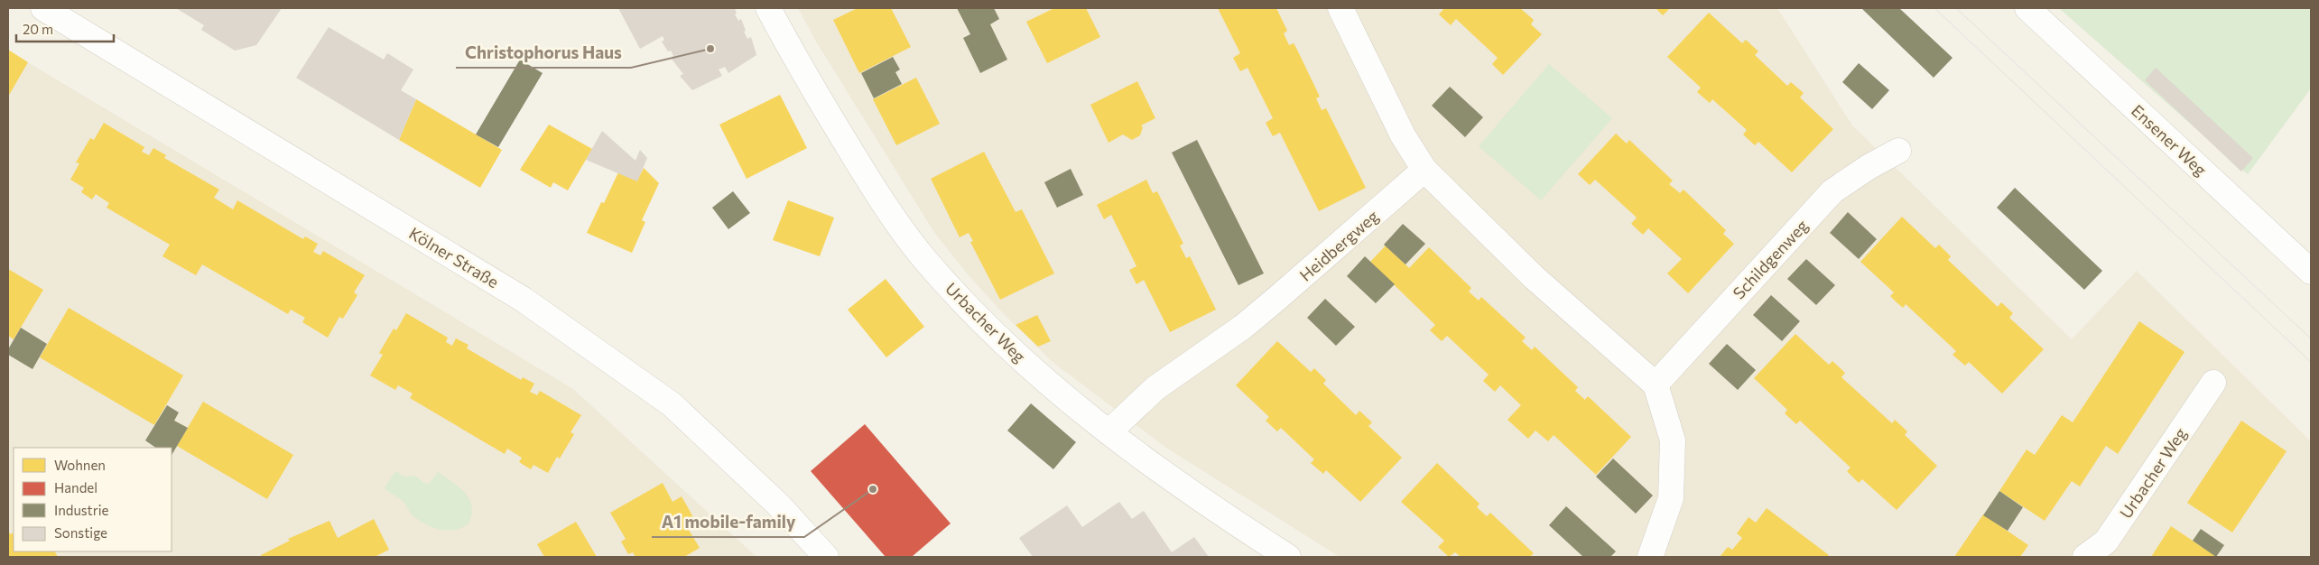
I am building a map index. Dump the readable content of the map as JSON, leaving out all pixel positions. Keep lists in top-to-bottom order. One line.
{"streets":{"street":["Ensener Weg","Heidbergweg","Kölner Straße","Schildgenweg","Urbacher Weg"]},"crossings":[["Heidbergweg","Urbacher Weg"]],"places":["Christophorus Haus","A1 mobile-family"],"legend":["Wohnen","Handel","Industrie","Sonstige"],"scale_bar":"20 m"}
